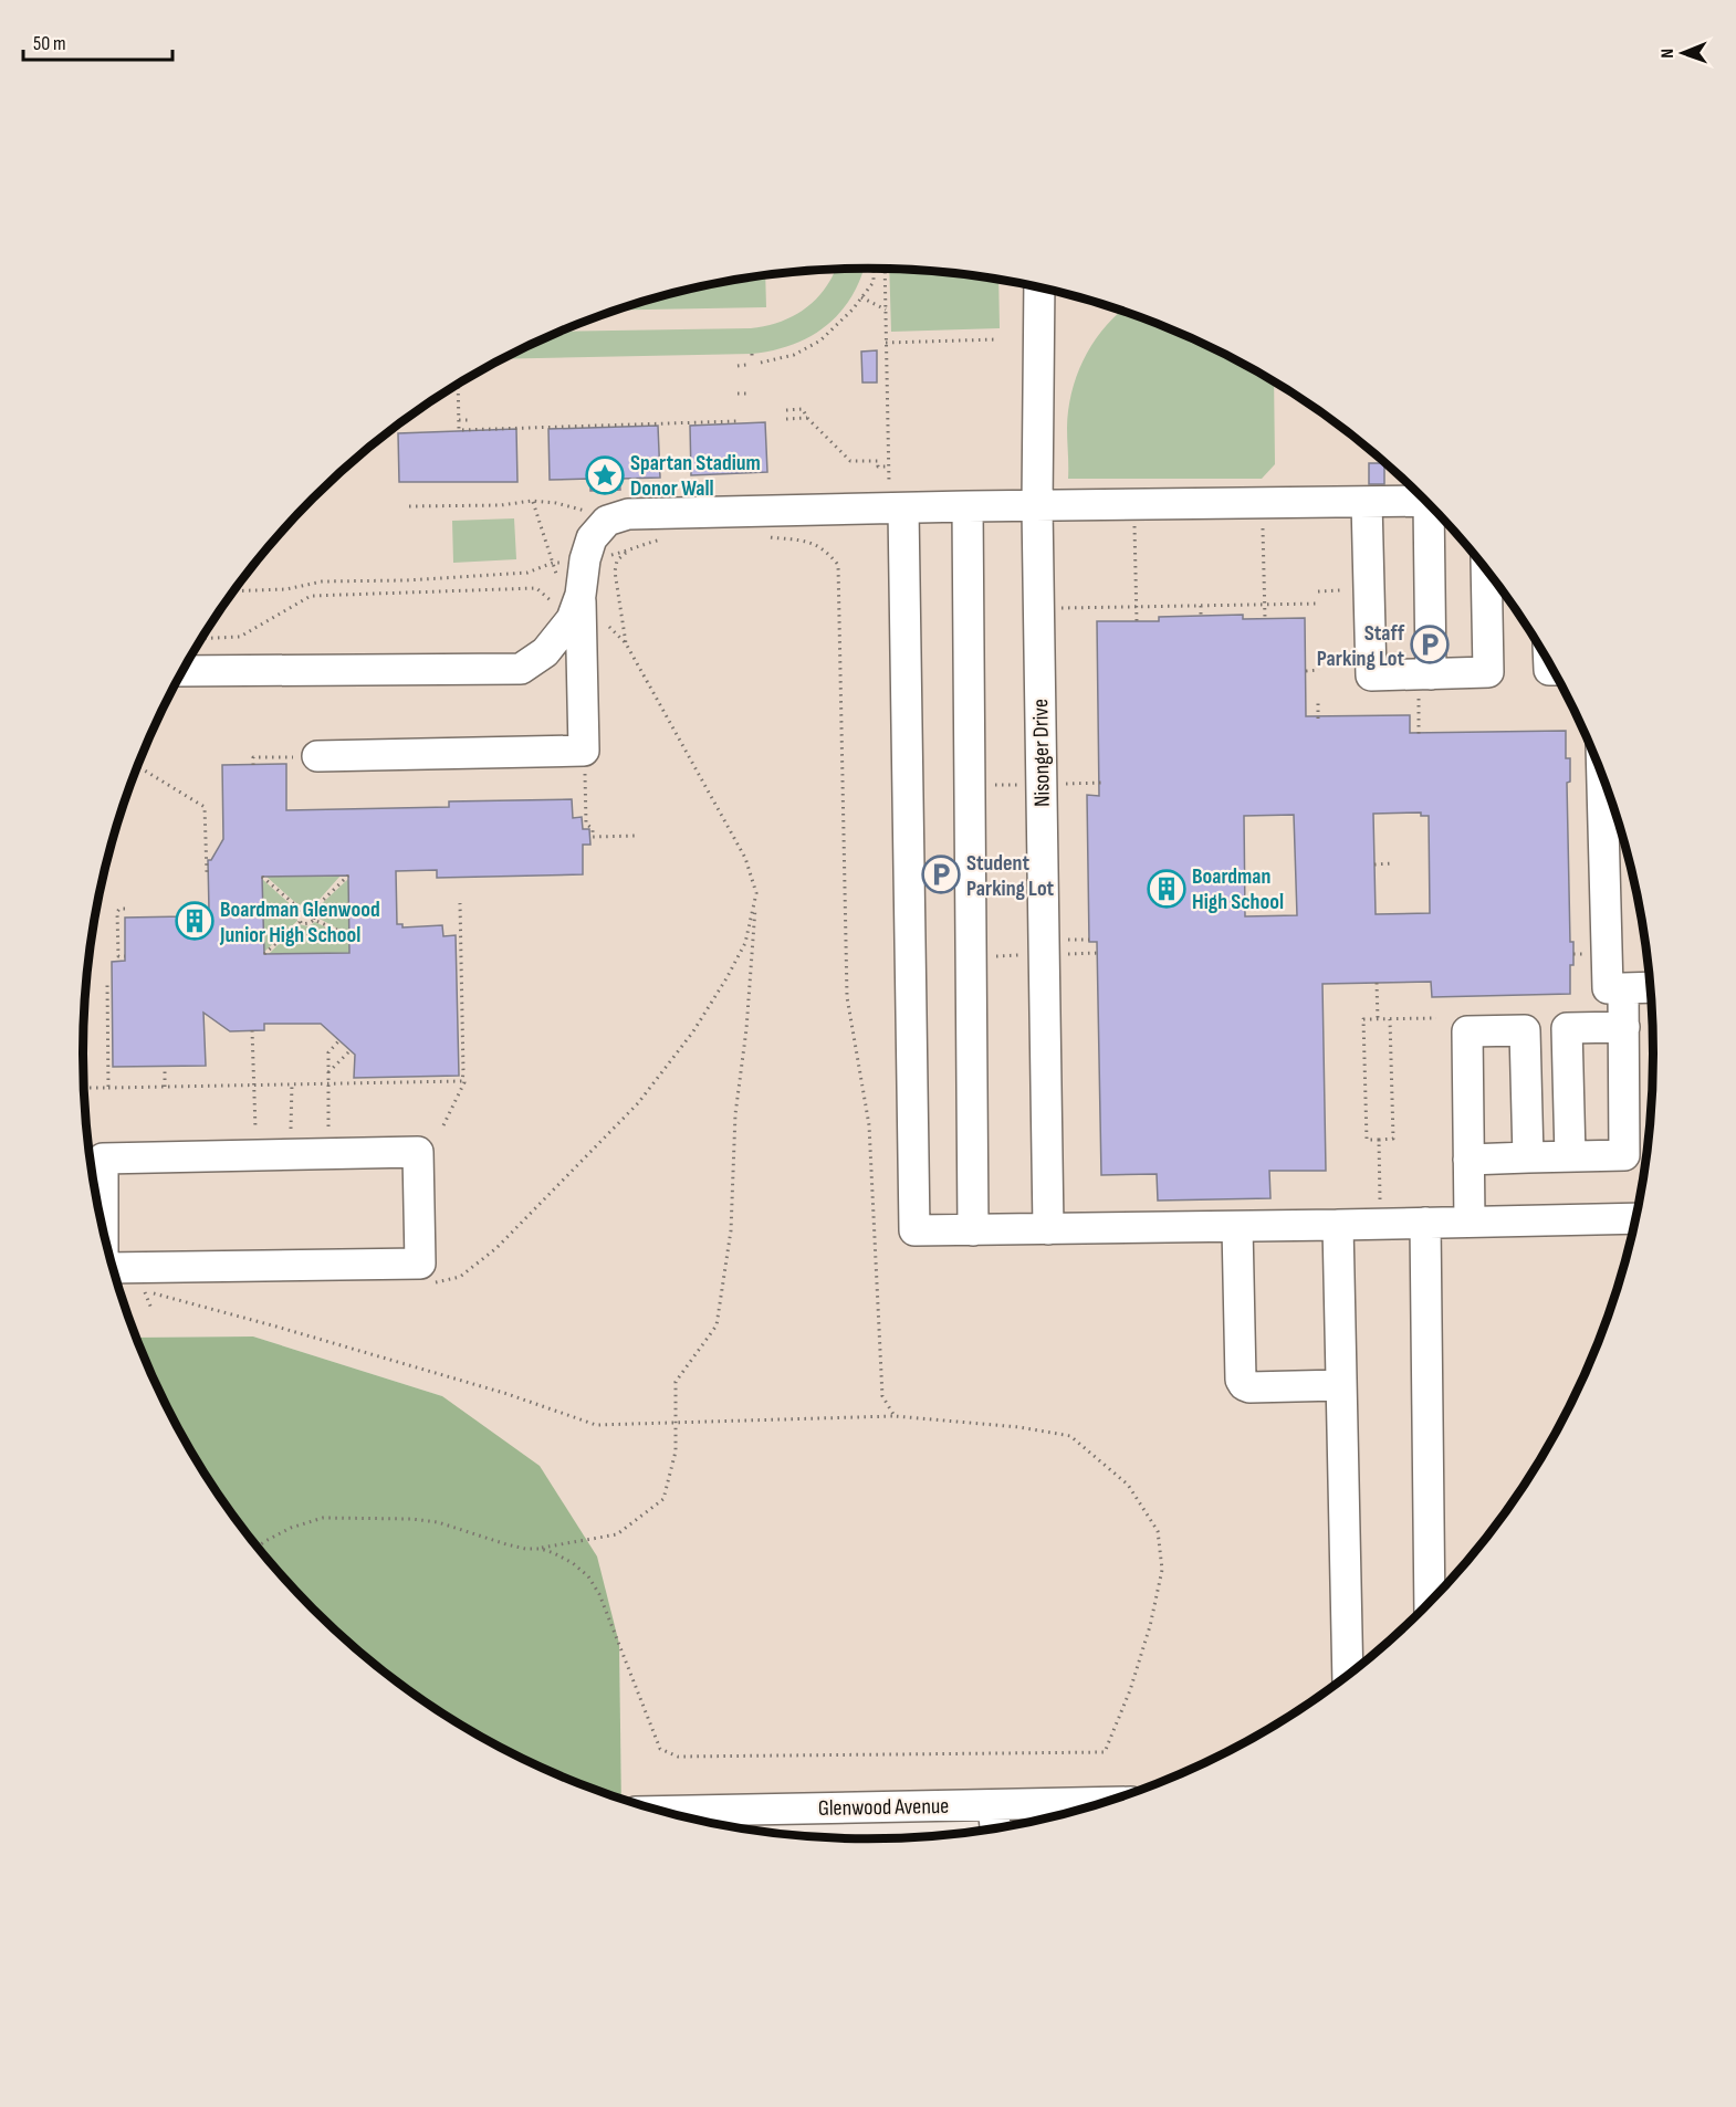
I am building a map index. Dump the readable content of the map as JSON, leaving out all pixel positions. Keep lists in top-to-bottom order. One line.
{"streets":{"street":["Nisonger Drive","Glenwood Avenue"]},"places":{"place":["Spartan Stadium Donor Wall"],"parking":["Staff Parking Lot","Student Parking Lot"],"building":["Boardman High School","Boardman Glenwood Junior High School"]},"scale_bar":"50 m","north":"left"}
